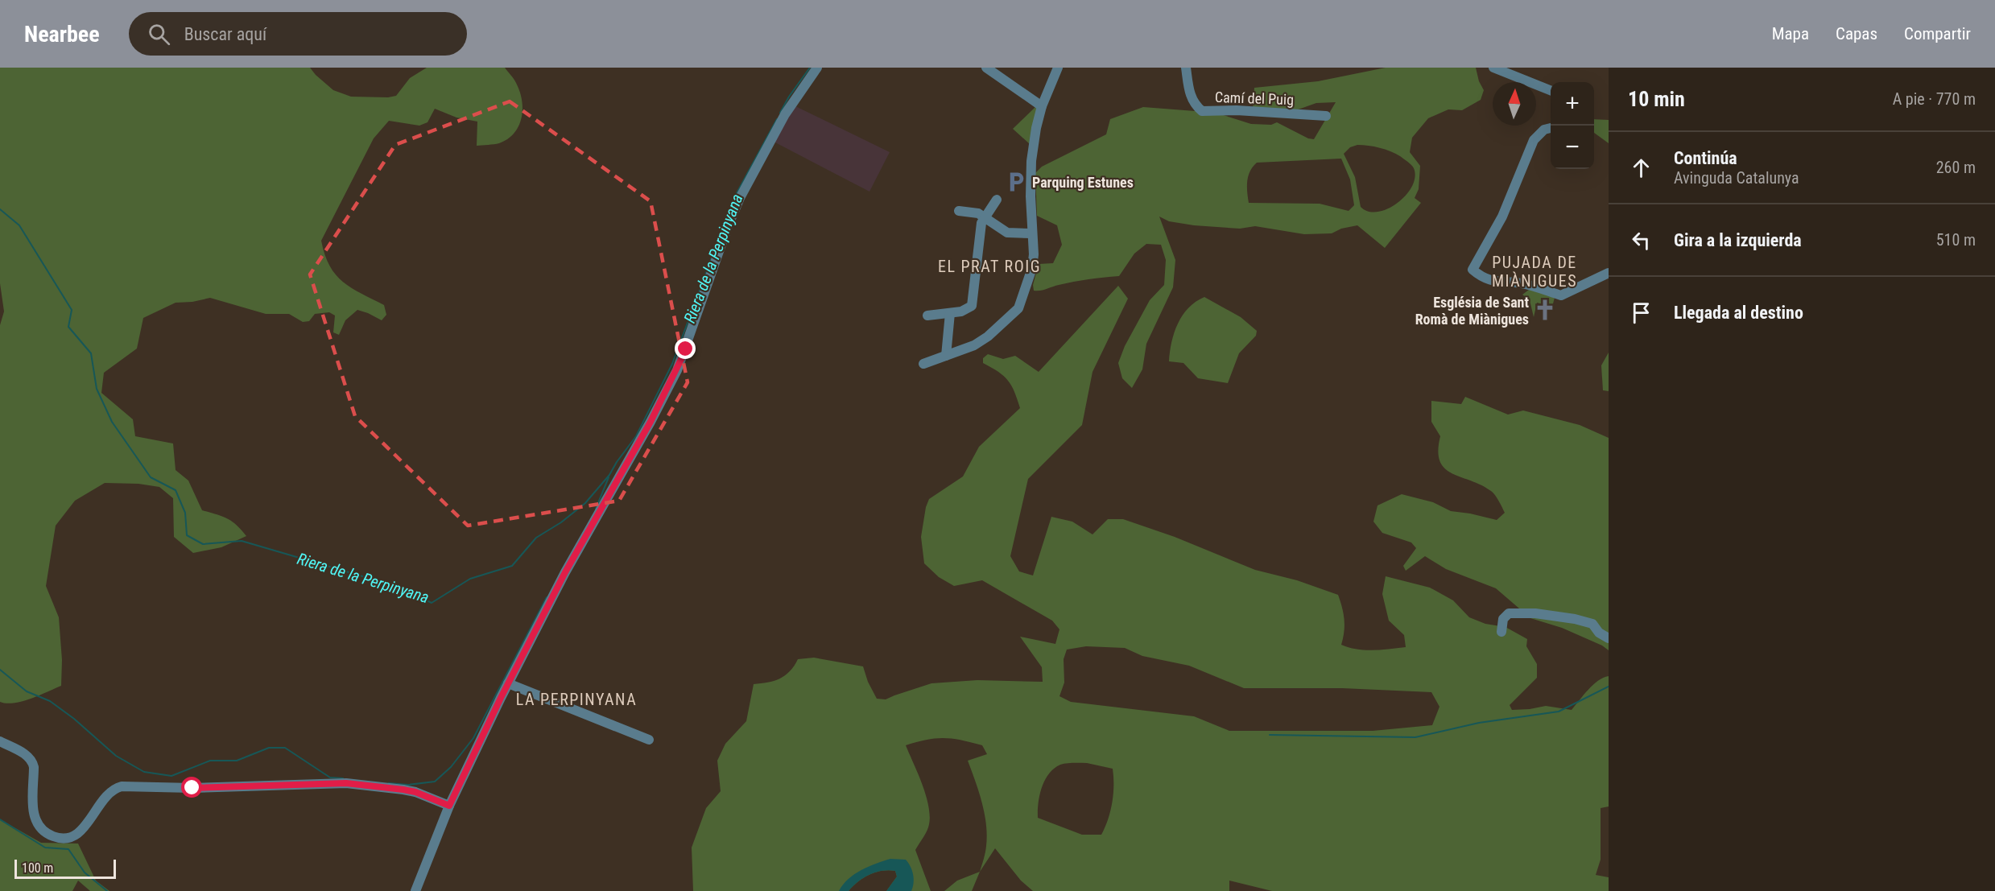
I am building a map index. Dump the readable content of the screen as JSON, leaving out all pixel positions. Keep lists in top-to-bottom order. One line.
{"streets":{"street":["Camí del Puig"]},"districts":["PUJADA DE MIÀNIGUES","EL PRAT ROIG","LA PERPINYANA"],"water":["Riera de la Perpinyana"],"places":{"parking":["Parquing Estunes"],"church":["Església de Sant Romà de Miànigues"]},"scale_bar":"100 m","north":"top","page":{"header":"Nearbee","search":"Buscar aquí","nav":["Mapa","Capas","Compartir"],"heading":["10 min","A pie · 770 m"],"map_buttons":["+","−"],"list":[["Continúa","Avinguda Catalunya","260 m"],["Gira a la izquierda","510 m"],"Llegada al destino"],"scale":"100 m"}}
